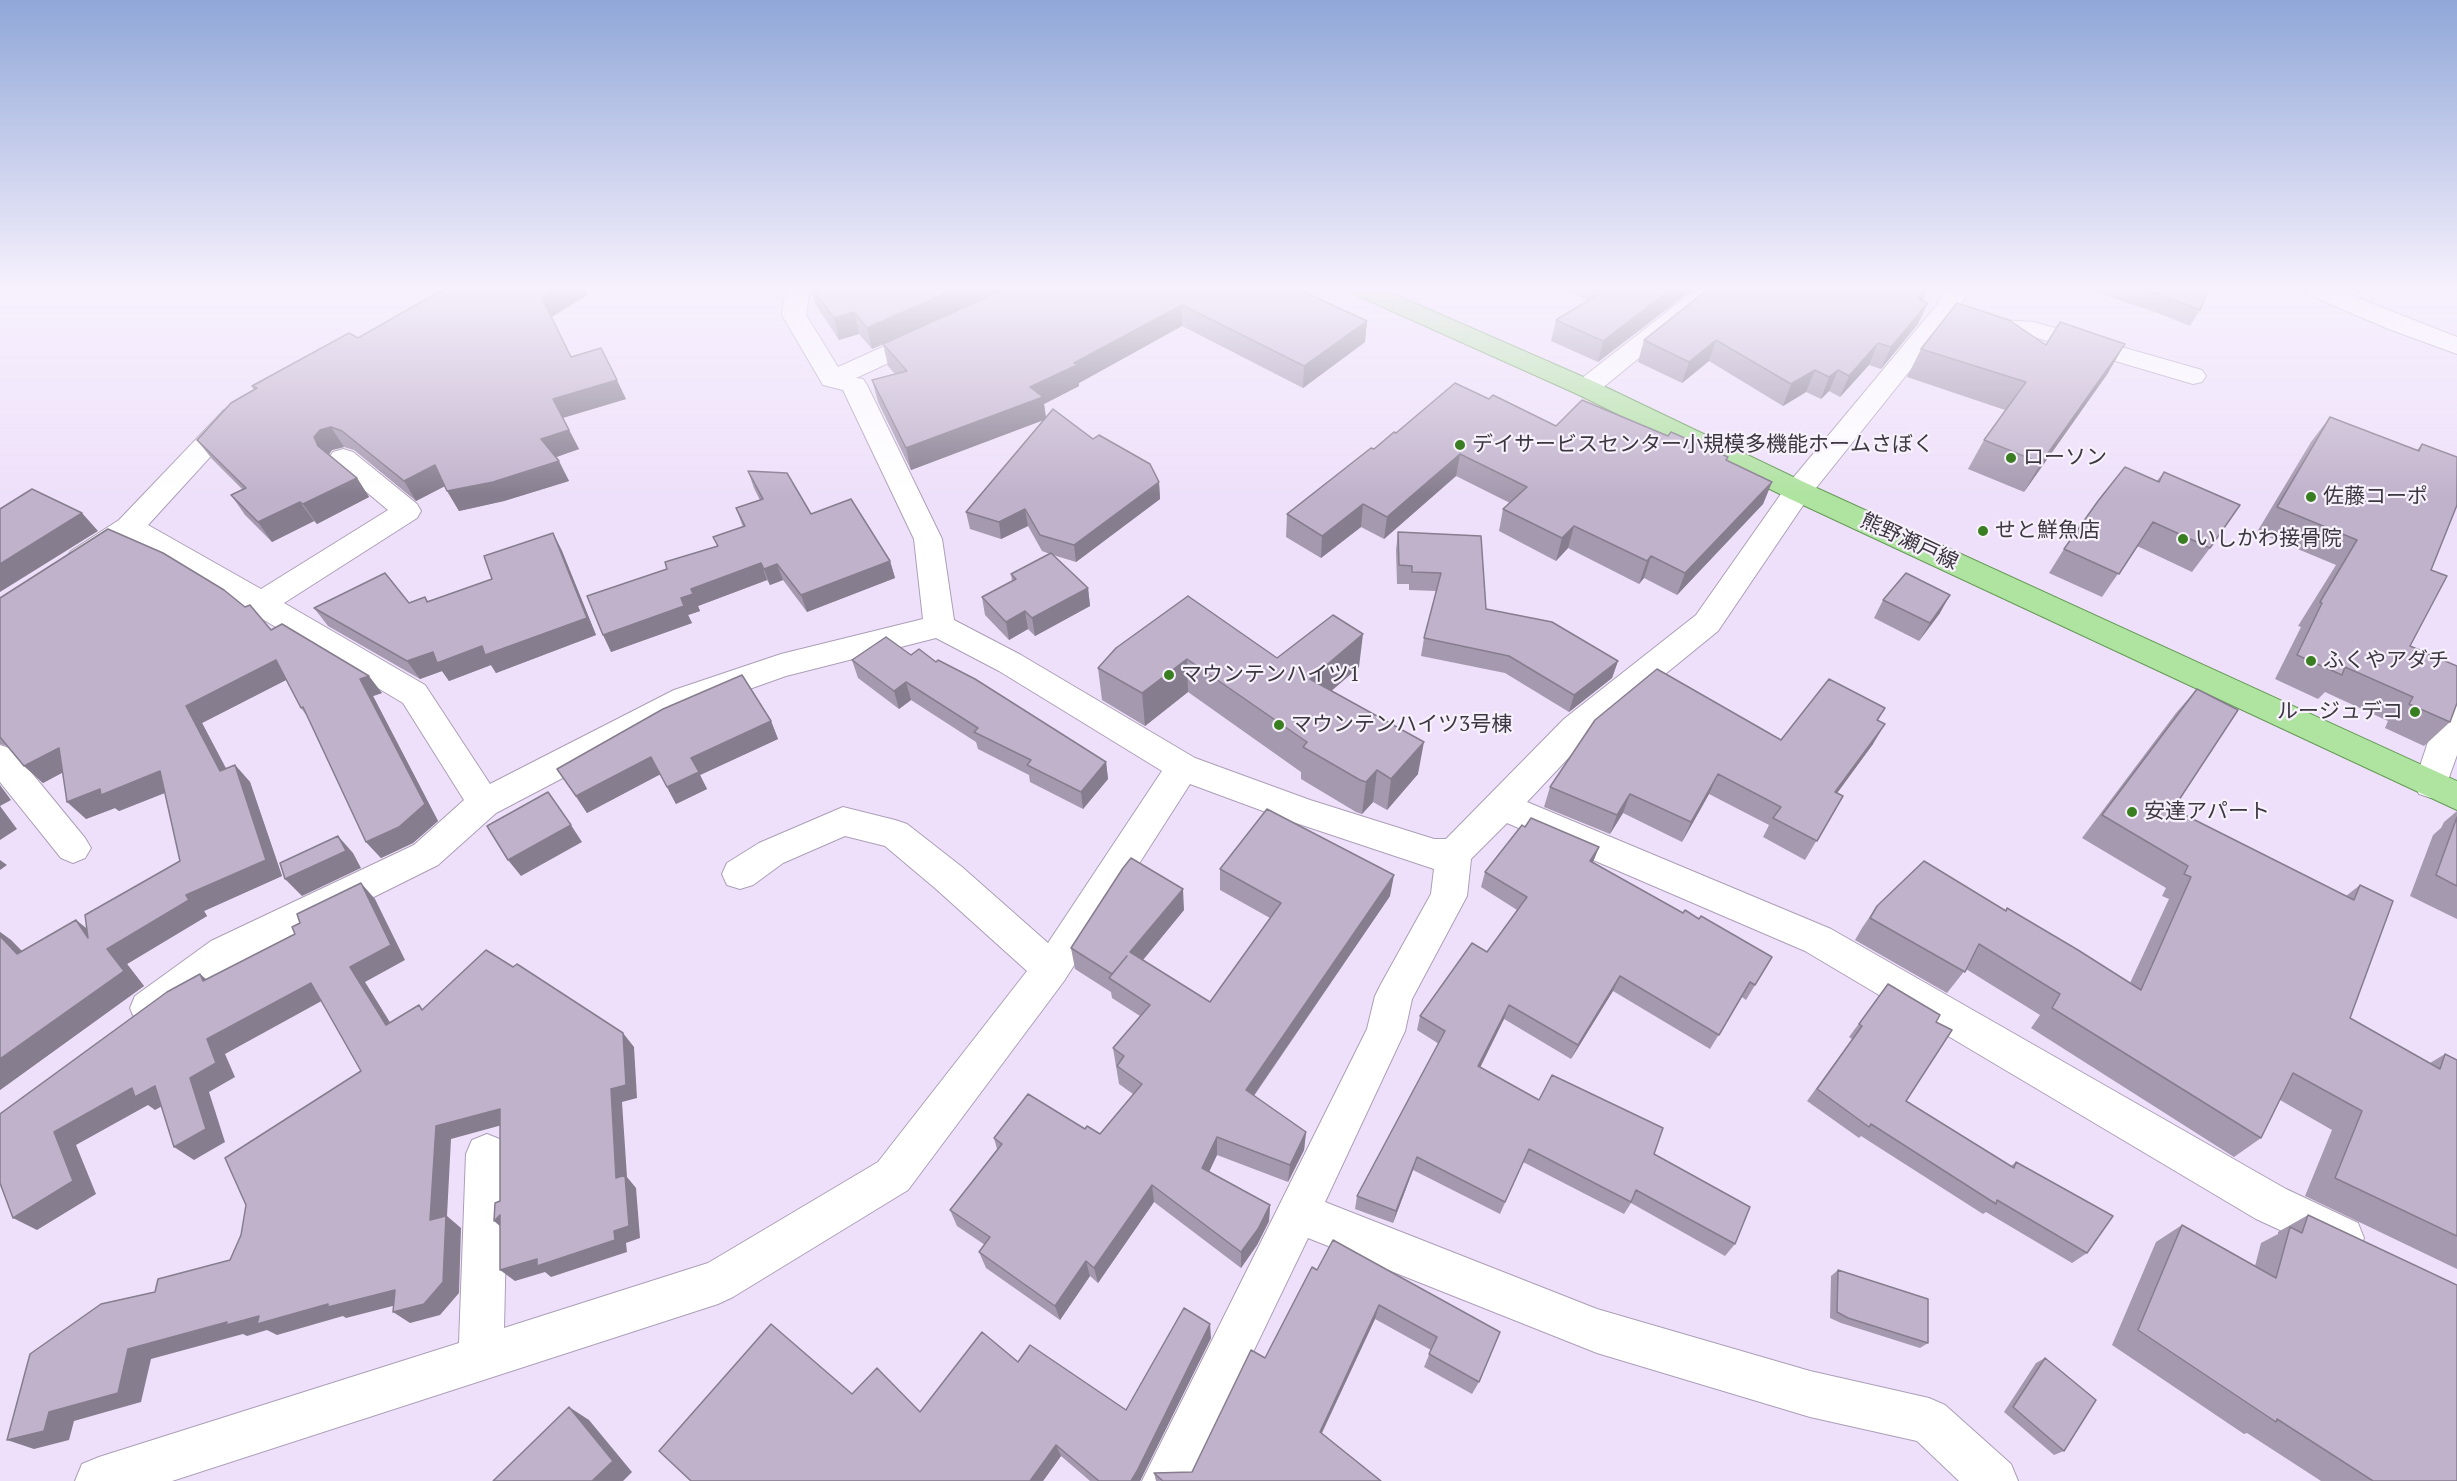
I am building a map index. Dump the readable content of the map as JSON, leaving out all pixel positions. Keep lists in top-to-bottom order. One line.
{"streets":{"main road":["熊野瀬戸線"]},"places":["デイサービスセンター小規模多機能ホームさぼく","ローソン","佐藤コーポ","せと鮮魚店","いしかわ接骨院","ふくやアダチ","マウンテンハイツ1","ルージュデコ","マウンテンハイツ3号棟","安達アパート"]}
